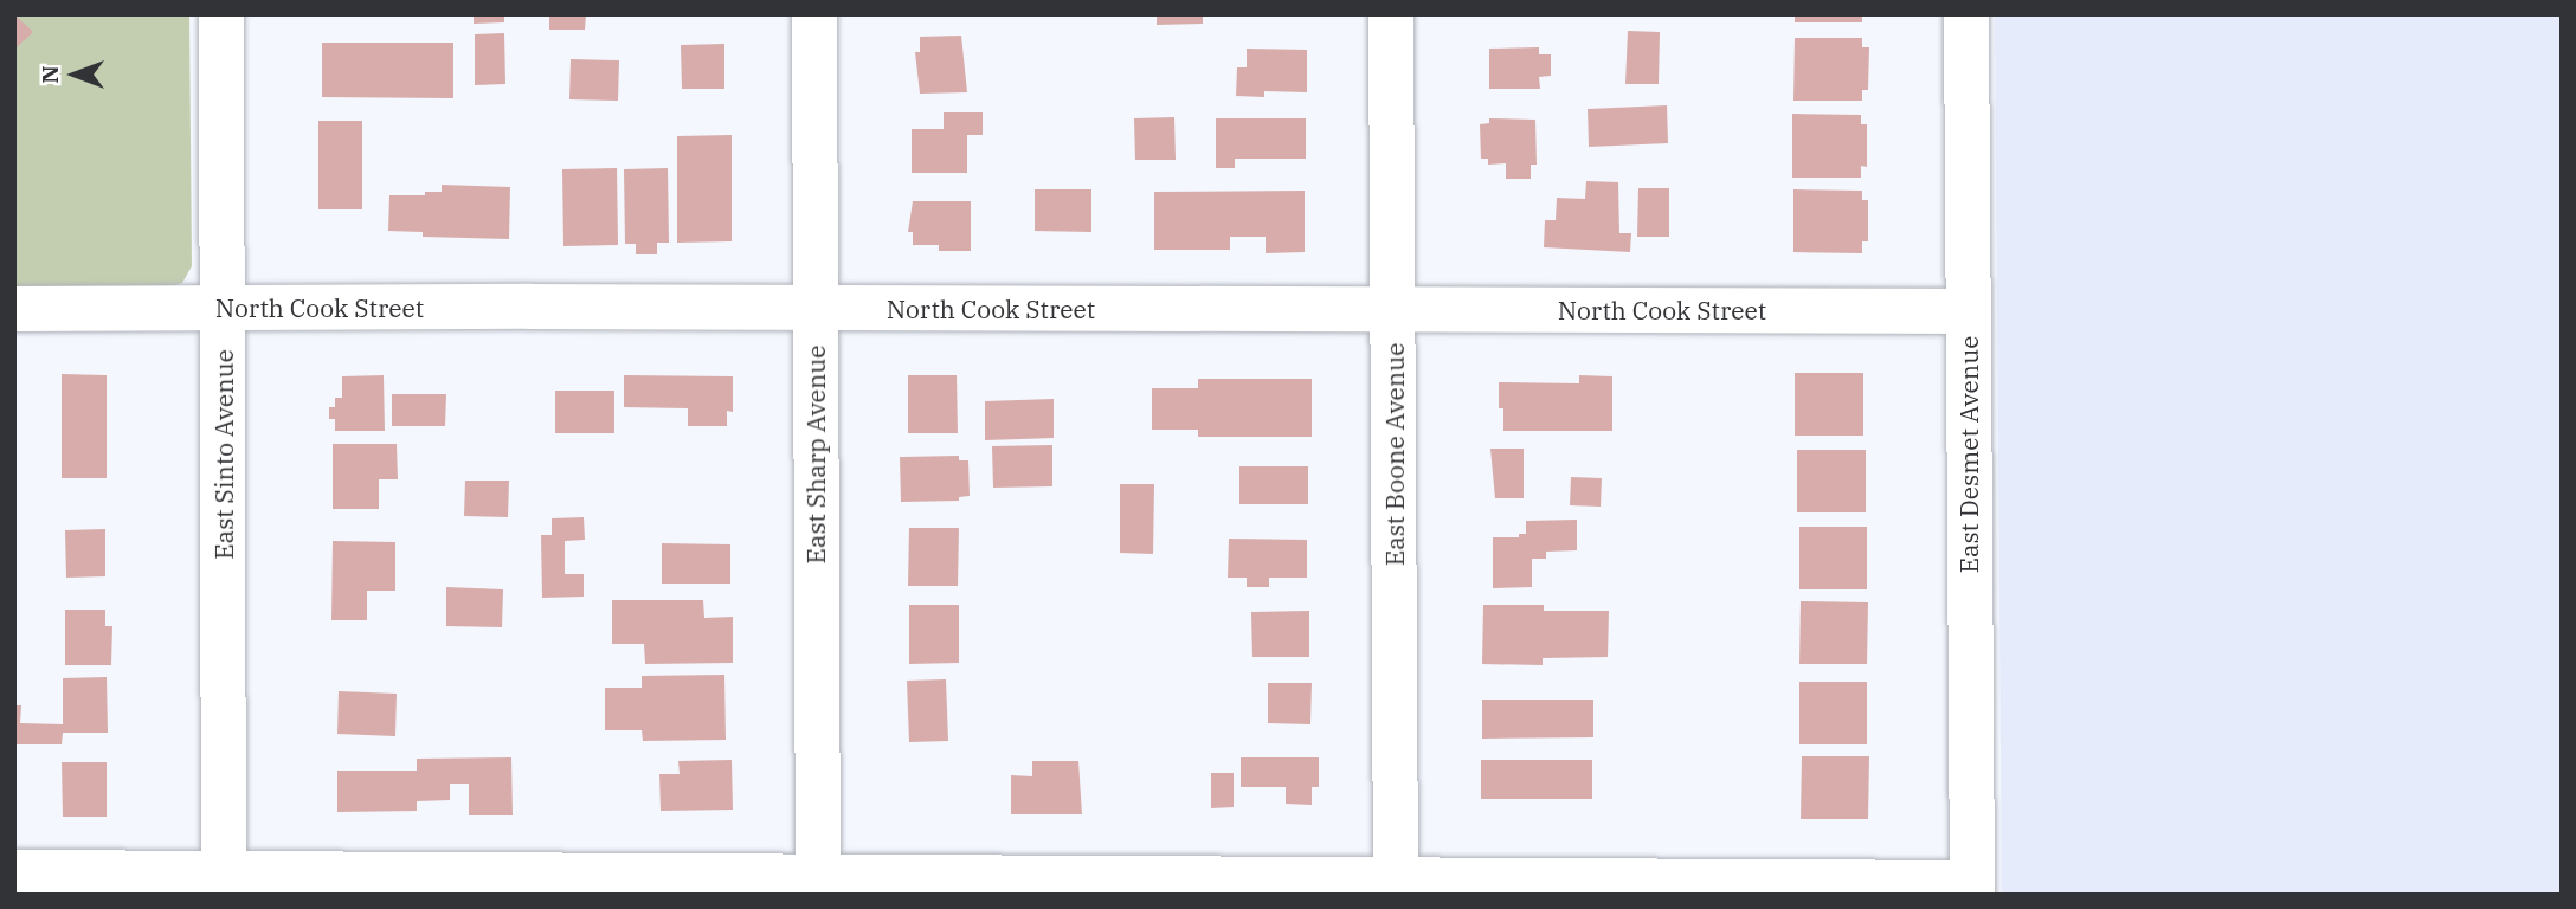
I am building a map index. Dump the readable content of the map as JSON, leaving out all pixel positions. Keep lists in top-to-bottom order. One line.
{"streets":{"street":["North Cook Street","East Sinto Avenue","East Sharp Avenue","East Boone Avenue","East Desmet Avenue"]},"crossings":[["North Cook Street","East Sinto Avenue"],["North Cook Street","East Sharp Avenue"],["North Cook Street","East Boone Avenue"],["North Cook Street","East Desmet Avenue"]],"north":"left"}
